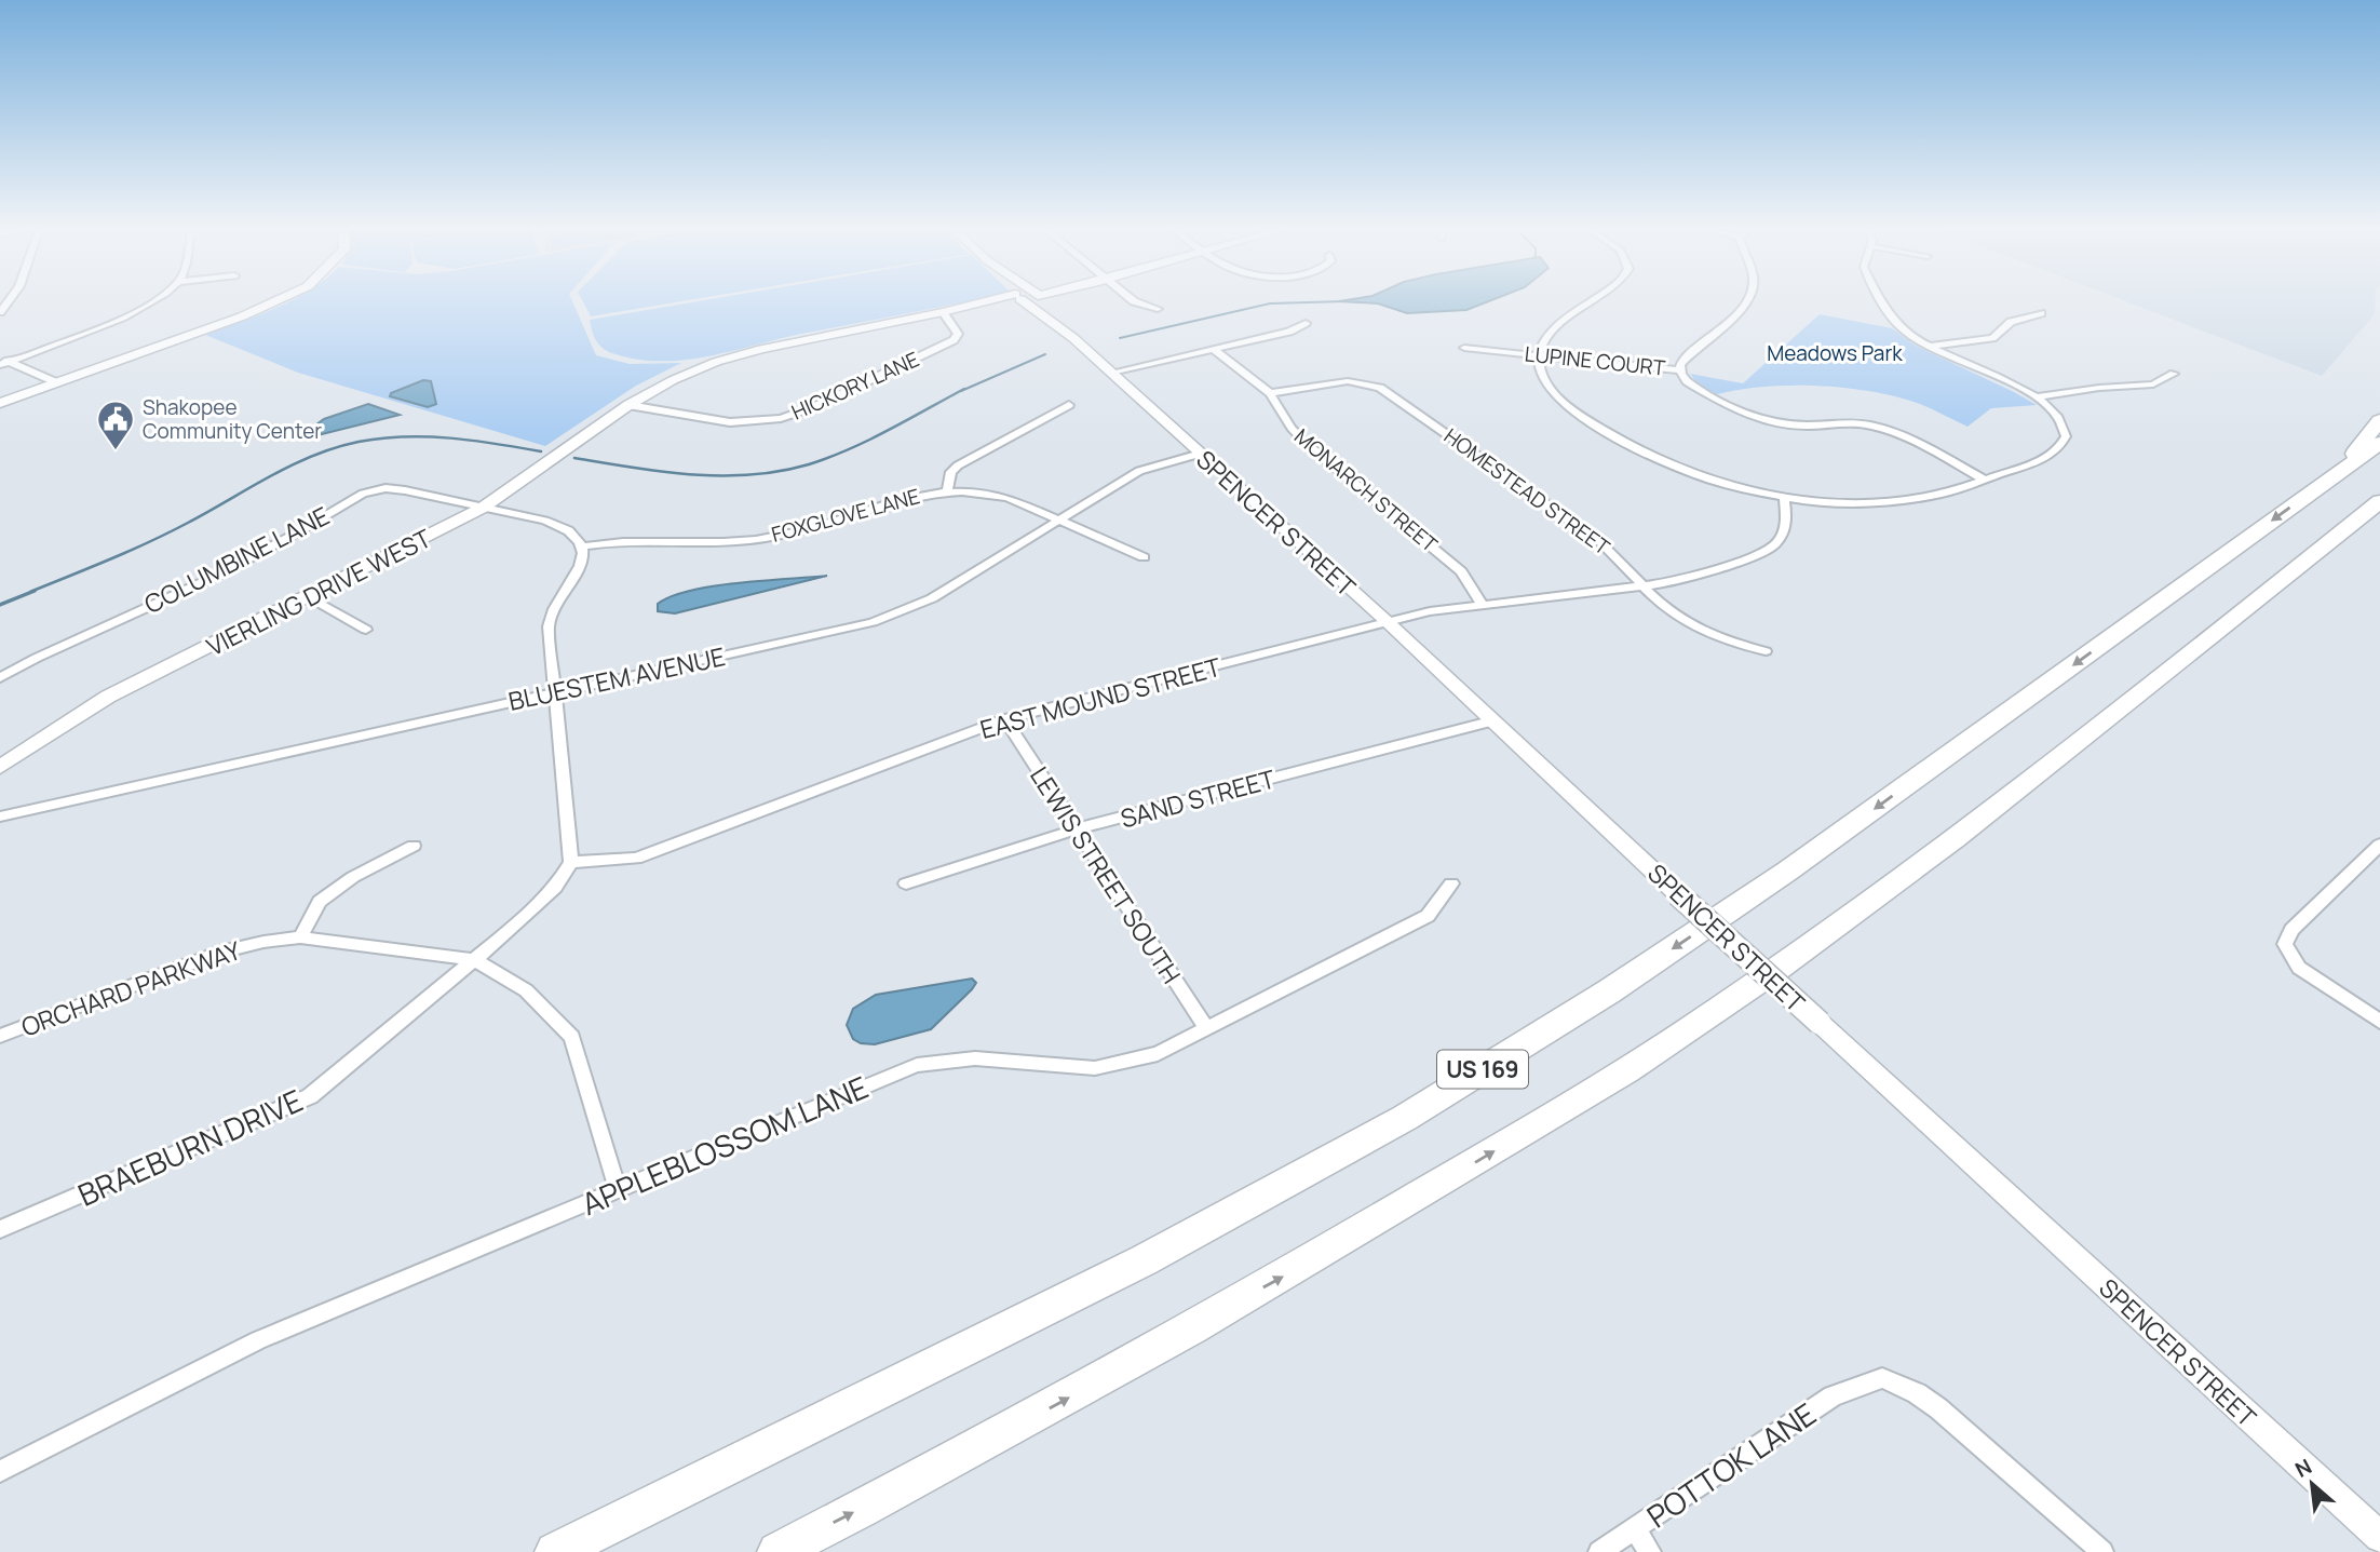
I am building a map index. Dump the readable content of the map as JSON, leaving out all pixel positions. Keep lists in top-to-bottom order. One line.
{"streets":{"highway":["US 169"],"street":["LUPINE COURT","HICKORY LANE","MONARCH STREET","HOMESTEAD STREET","FOXGLOVE LANE","SPENCER STREET","COLUMBINE LANE","VIERLING DRIVE WEST","BLUESTEM AVENUE","EAST MOUND STREET","SAND STREET","LEWIS STREET SOUTH","ORCHARD PARKWAY","APPLEBLOSSOM LANE","BRAEBURN DRIVE","POTTOK LANE"]},"crossings":[["HICKORY LANE","VIERLING DRIVE WEST"],["MONARCH STREET","HOMESTEAD STREET"],["MONARCH STREET","EAST MOUND STREET"],["HOMESTEAD STREET","EAST MOUND STREET"],["FOXGLOVE LANE","COLUMBINE LANE"],["FOXGLOVE LANE","BLUESTEM AVENUE"],["SPENCER STREET","BLUESTEM AVENUE"],["SPENCER STREET","EAST MOUND STREET"],["SPENCER STREET","SAND STREET"],["COLUMBINE LANE","VIERLING DRIVE WEST"],["EAST MOUND STREET","LEWIS STREET SOUTH"],["EAST MOUND STREET","BRAEBURN DRIVE"],["SAND STREET","LEWIS STREET SOUTH"],["LEWIS STREET SOUTH","APPLEBLOSSOM LANE"],["ORCHARD PARKWAY","APPLEBLOSSOM LANE"],["ORCHARD PARKWAY","BRAEBURN DRIVE"]],"parks":["Meadows Park"],"places":{"public building":["Shakopee Community Center"]},"north":"top left"}
